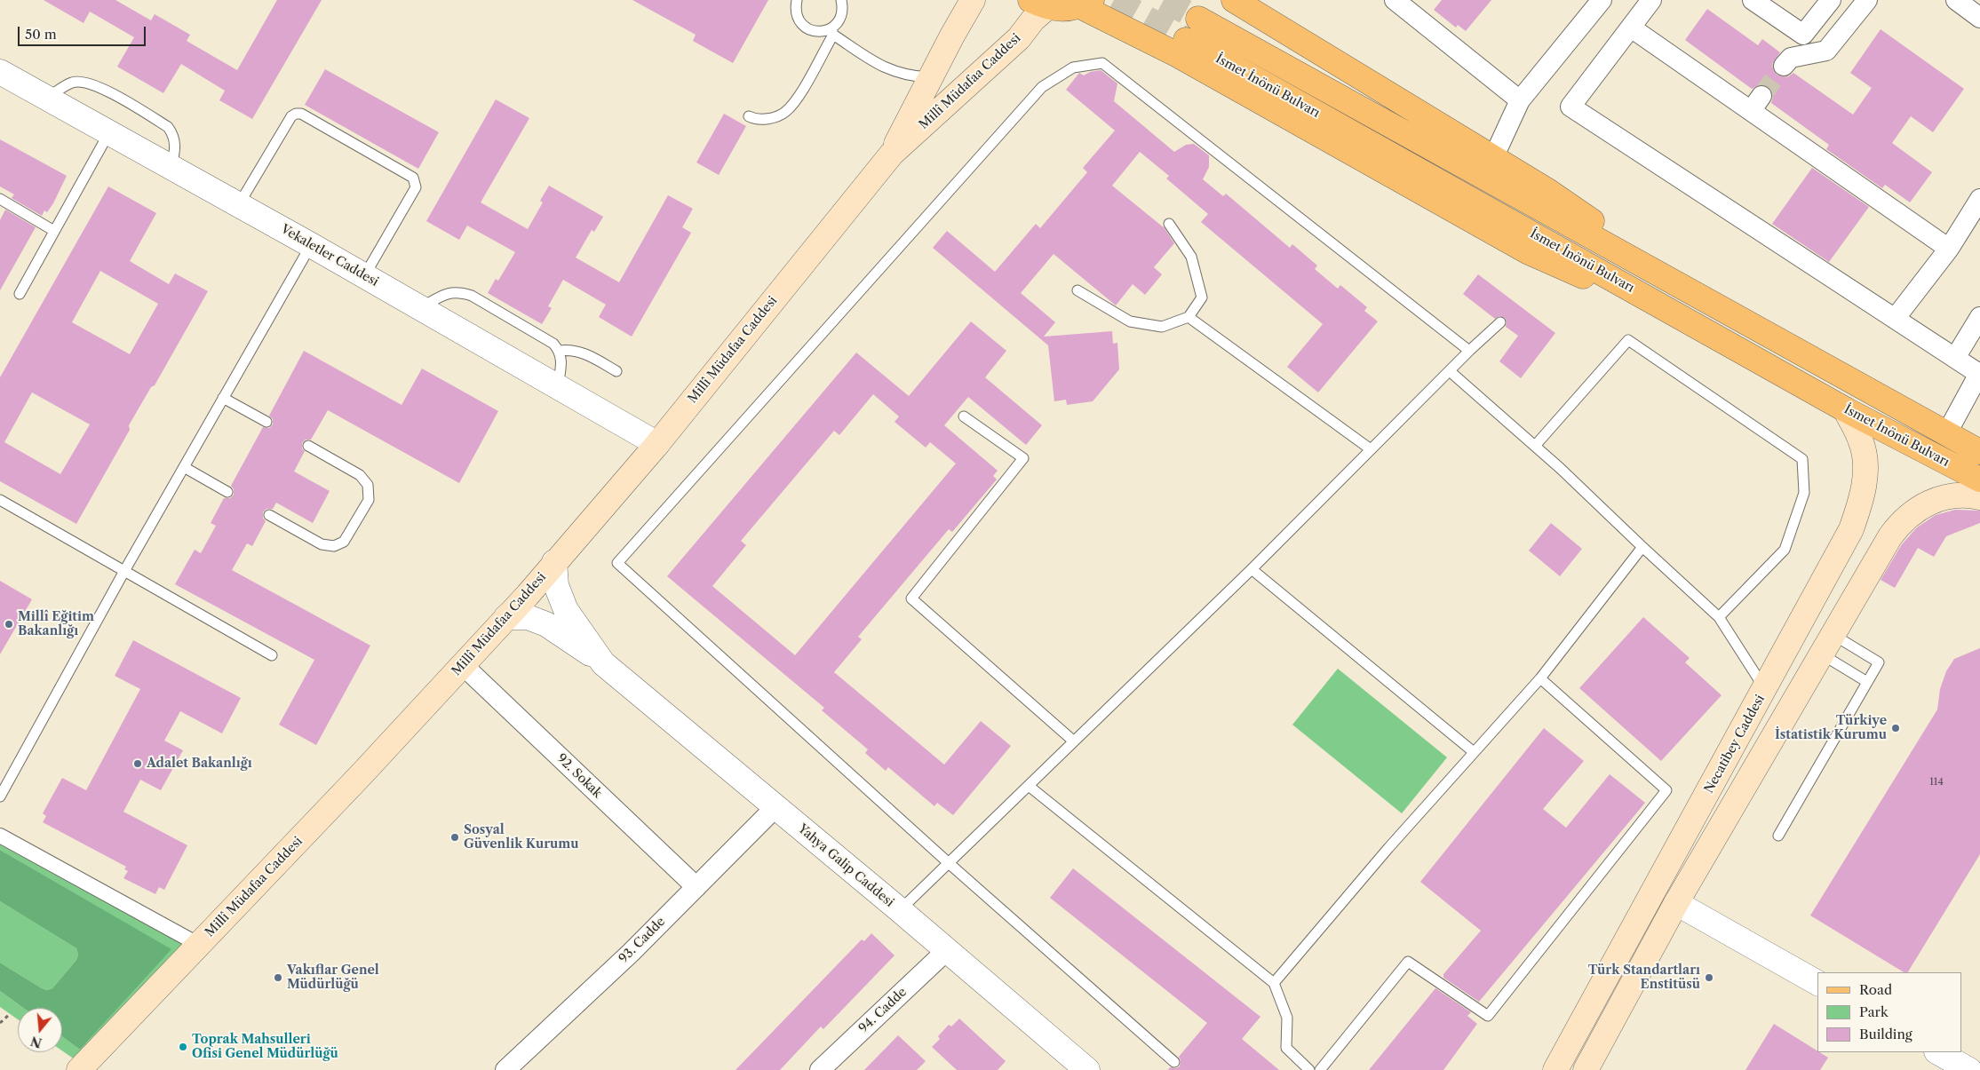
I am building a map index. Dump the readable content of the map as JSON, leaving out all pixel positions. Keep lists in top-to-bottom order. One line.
{"streets":{"main road":["Millî Müdafaa Caddesi","İsmet İnönü Bulvarı","Necatibey Caddesi"],"street":["Vekaletler Caddesi","92. Sokak","Yahya Galip Caddesi","93. Cadde","94. Cadde"]},"crossings":[["Millî Müdafaa Caddesi","Vekaletler Caddesi"],["Millî Müdafaa Caddesi","92. Sokak"],["Millî Müdafaa Caddesi","Yahya Galip Caddesi"],["İsmet İnönü Bulvarı","Necatibey Caddesi"],["92. Sokak","93. Cadde"],["Yahya Galip Caddesi","93. Cadde"],["Yahya Galip Caddesi","94. Cadde"]],"places":["Millî Eğitim Bakanlığı","Türkiye İstatistik Kurumu","Adalet Bakanlığı","Sosyal Güvenlik Kurumu","Vakıflar Genel Müdürlüğü","Türk Standartları Enstitüsü","Toprak Mahsulleri Ofisi Genel Müdürlüğü"],"house_numbers":["114"],"legend":["Road","Park","Building"],"scale_bar":"50 m","north":"bottom"}
